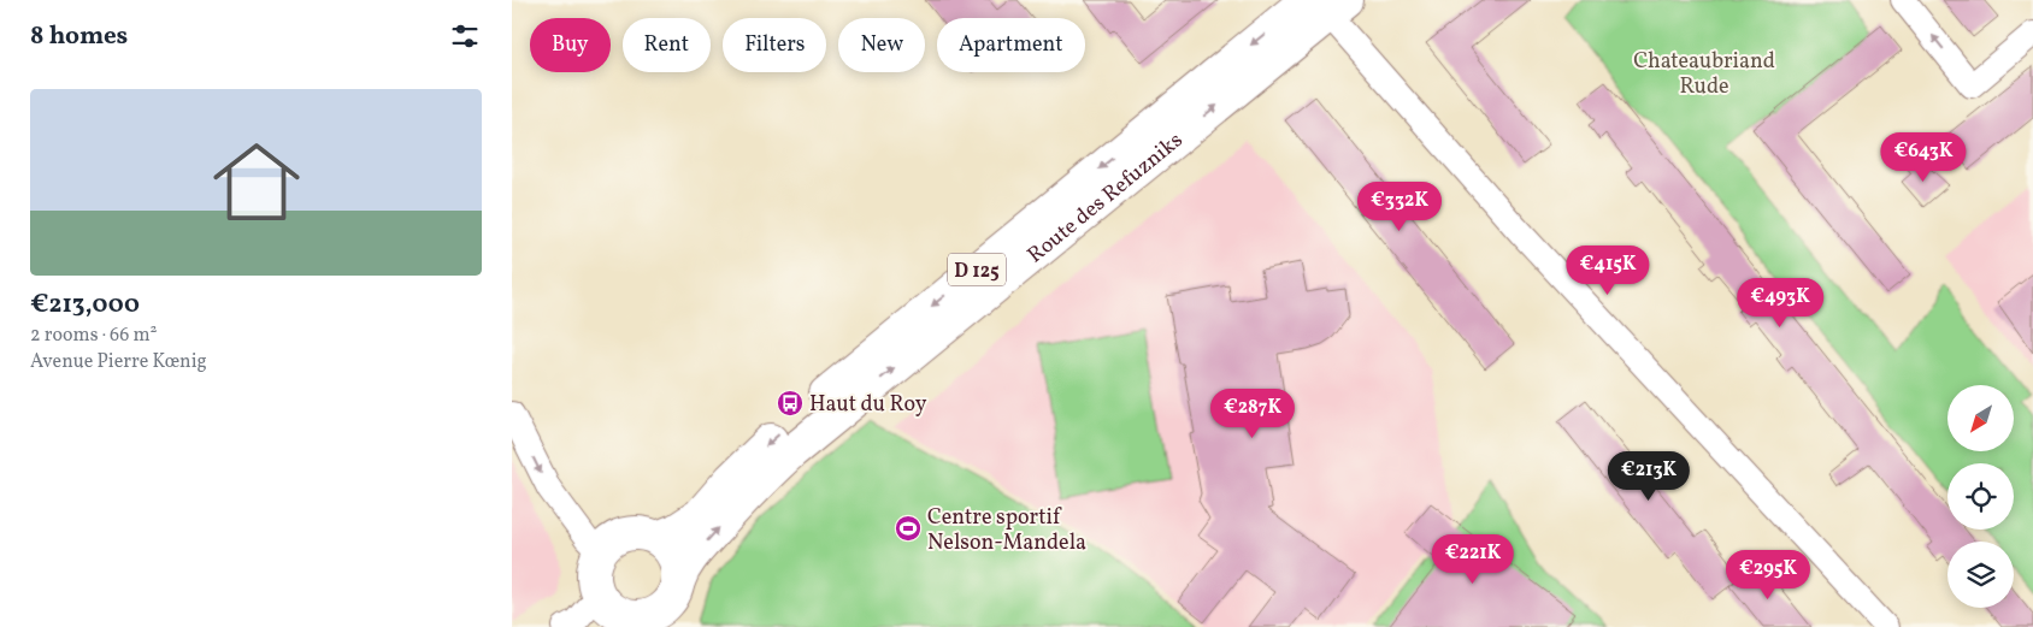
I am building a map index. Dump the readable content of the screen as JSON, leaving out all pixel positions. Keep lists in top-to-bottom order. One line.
{"streets":{"main road":["Route des Refuzniks","D 125"]},"parks":["Chateaubriand Rude"],"places":{"bus stop":["Haut du Roy"],"sports":["Centre sportif Nelson-Mandela"]},"north":"bottom left","page":{"heading":"8 homes","chip":["Buy","Rent","Filters","New","Apartment"],"list":[{"name":"€213,000","note":"2 rooms · 66 m² · Avenue Pierre Kœnig"}],"price":["€643K","€332K","€415K","€493K","€287K","€213K","€221K","€295K"]}}
